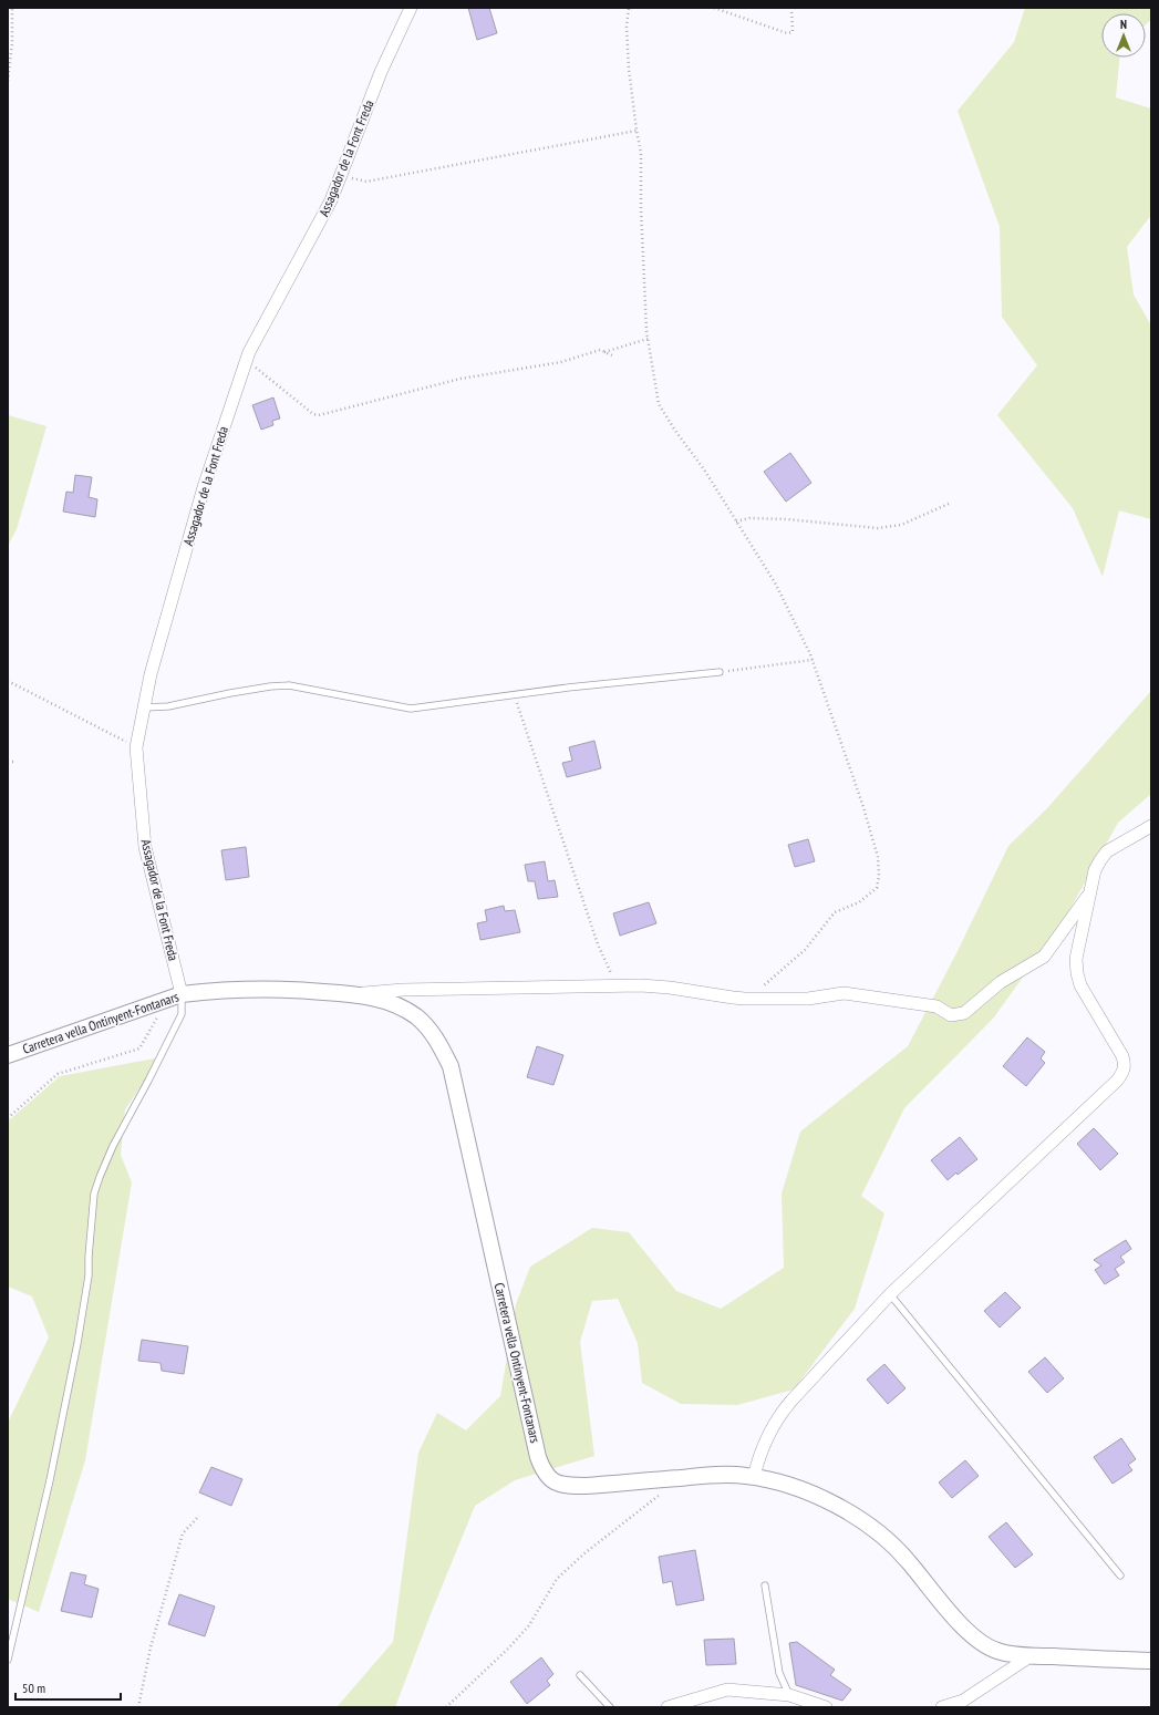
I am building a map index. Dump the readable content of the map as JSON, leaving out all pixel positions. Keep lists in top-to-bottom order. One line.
{"streets":{"street":["Assagador de la Font Freda","Carretera vella Ontinyent-Fontanars"]},"crossings":[["Assagador de la Font Freda","Carretera vella Ontinyent-Fontanars"]],"scale_bar":"50 m","north":"top"}
